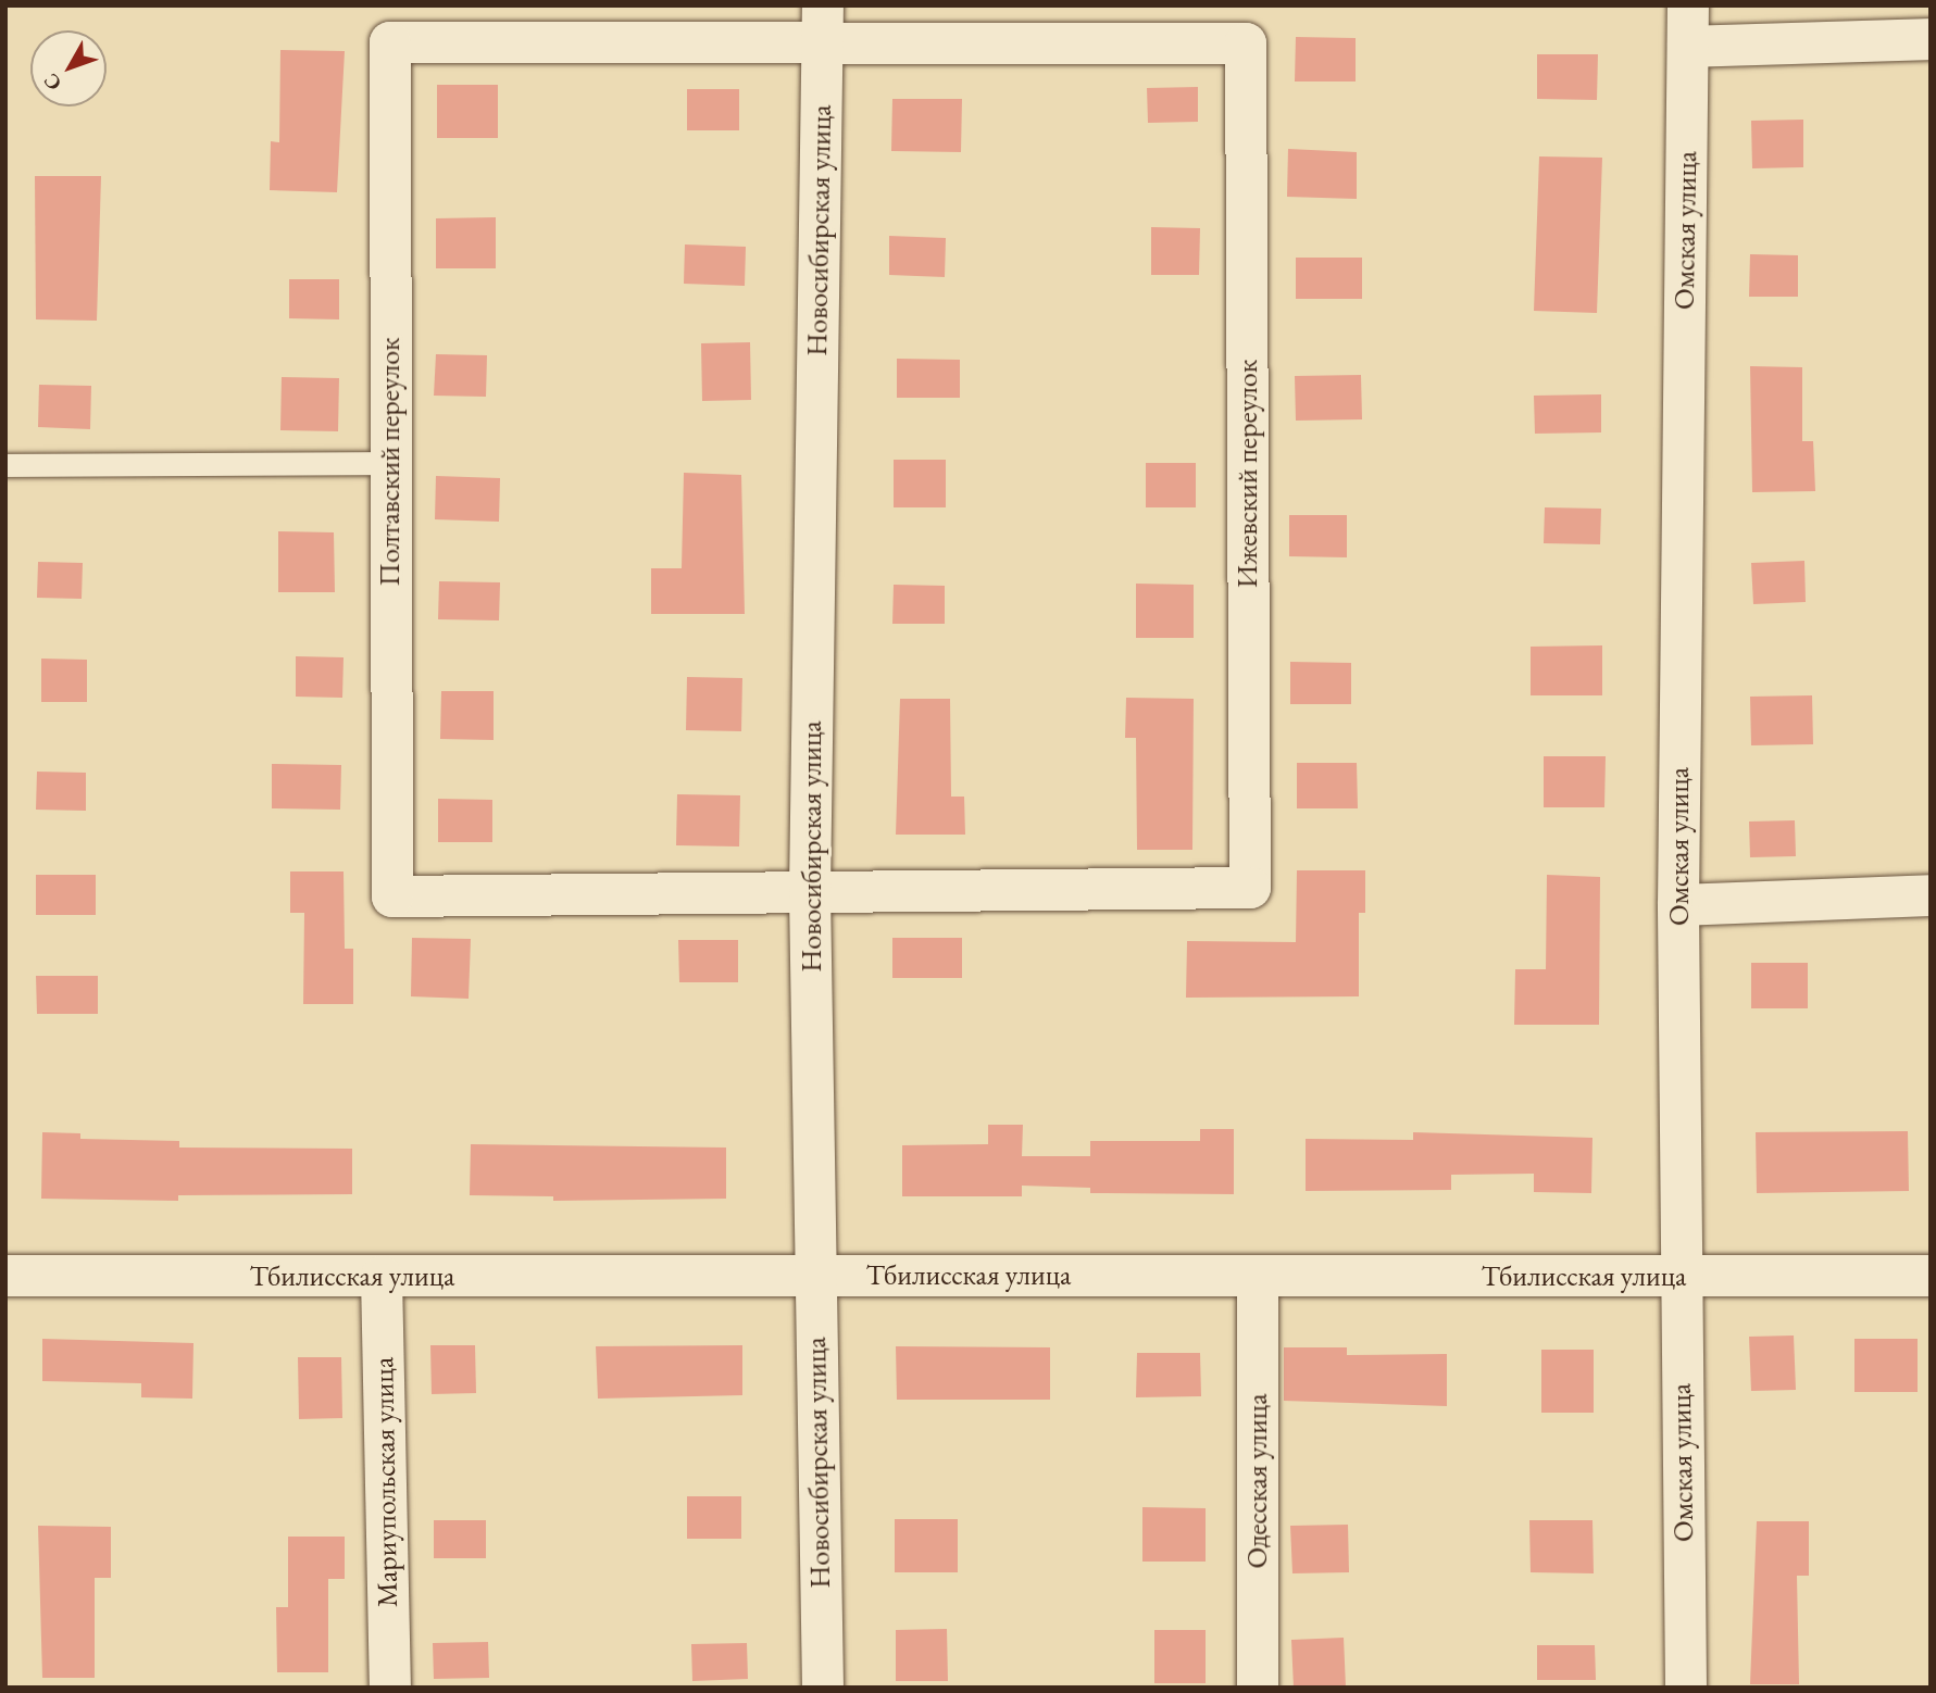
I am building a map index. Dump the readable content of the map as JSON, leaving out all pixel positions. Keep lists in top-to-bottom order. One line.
{"streets":{"street":["Новосибирская улица","Омская улица","Полтавский переулок","Ижевский переулок","Тбилисская улица","Одесская улица","Мариупольская улица"]},"crossings":[["Новосибирская улица","Полтавский переулок"],["Новосибирская улица","Ижевский переулок"],["Новосибирская улица","Тбилисская улица"],["Омская улица","Тбилисская улица"],["Полтавский переулок","Ижевский переулок"],["Тбилисская улица","Одесская улица"],["Тбилисская улица","Мариупольская улица"]],"north":"bottom left"}
